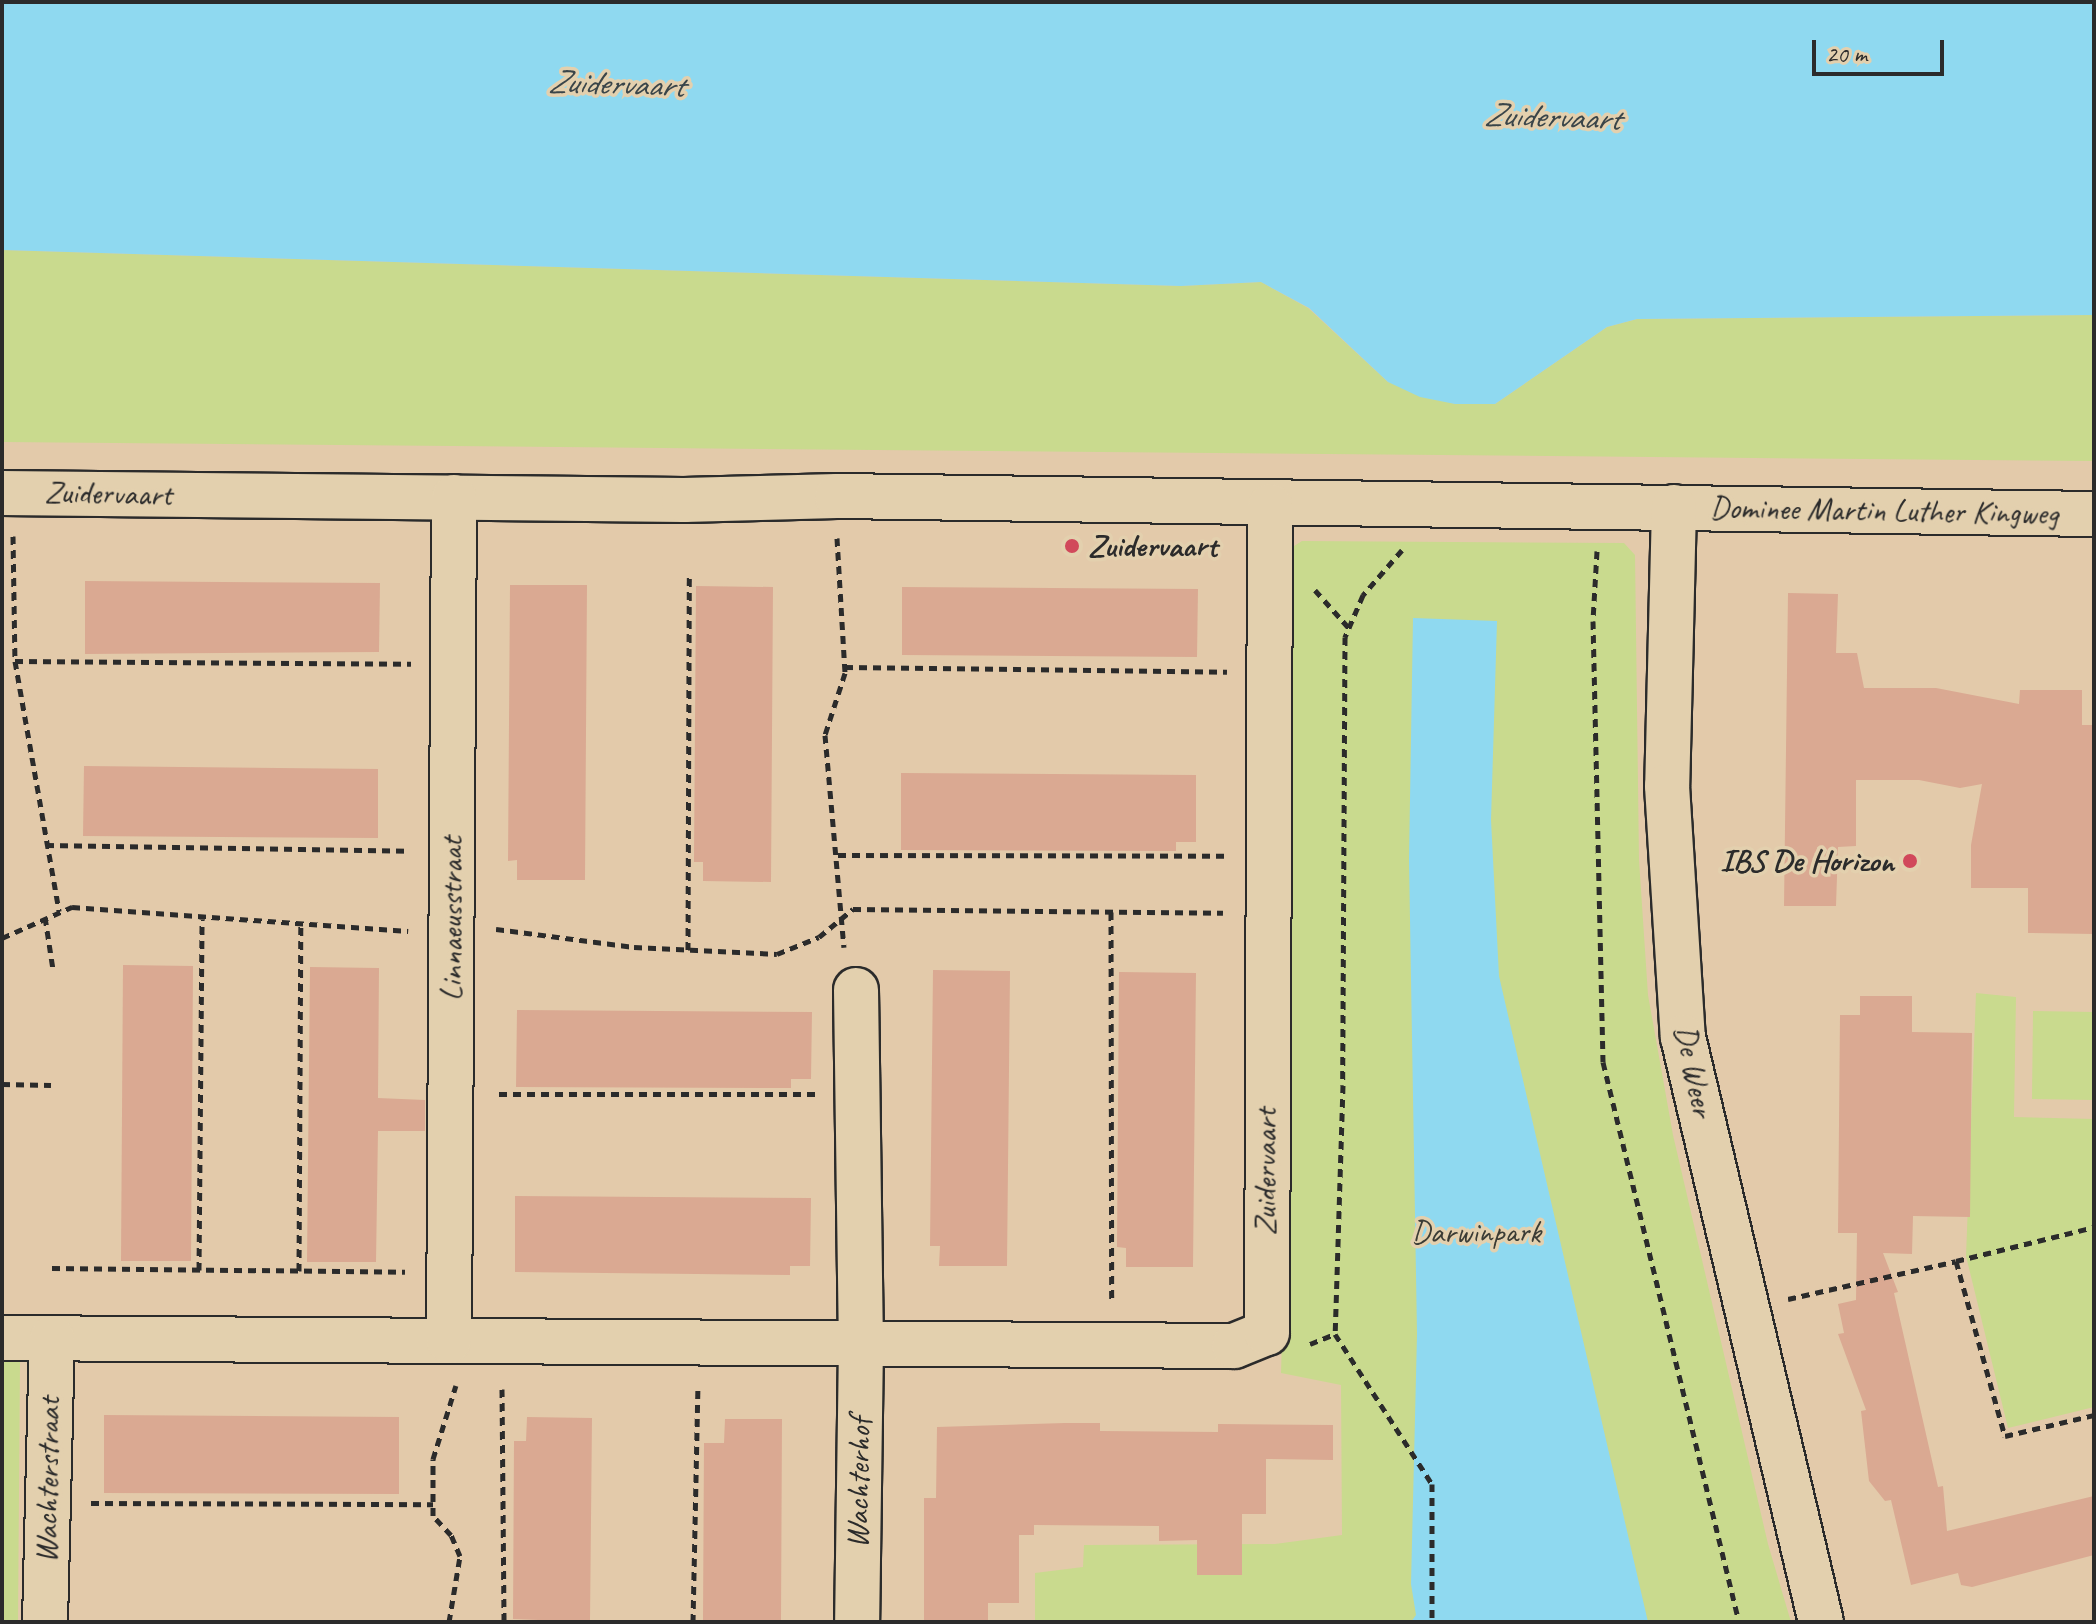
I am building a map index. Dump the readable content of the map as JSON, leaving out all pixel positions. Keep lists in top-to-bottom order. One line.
{"streets":{"street":["Zuidervaart","Dominee Martin Luther Kingweg","Linnaeusstraat","De Weer","Wachterstraat","Wachterhof"]},"crossings":[["Zuidervaart","Dominee Martin Luther Kingweg"],["Zuidervaart","Linnaeusstraat"],["Zuidervaart","De Weer"],["Zuidervaart","Wachterhof"],["Dominee Martin Luther Kingweg","De Weer"]],"water":["Zuidervaart"],"parks":["Darwinpark"],"places":["Zuidervaart","IBS De Horizon"],"scale_bar":"20 m"}
